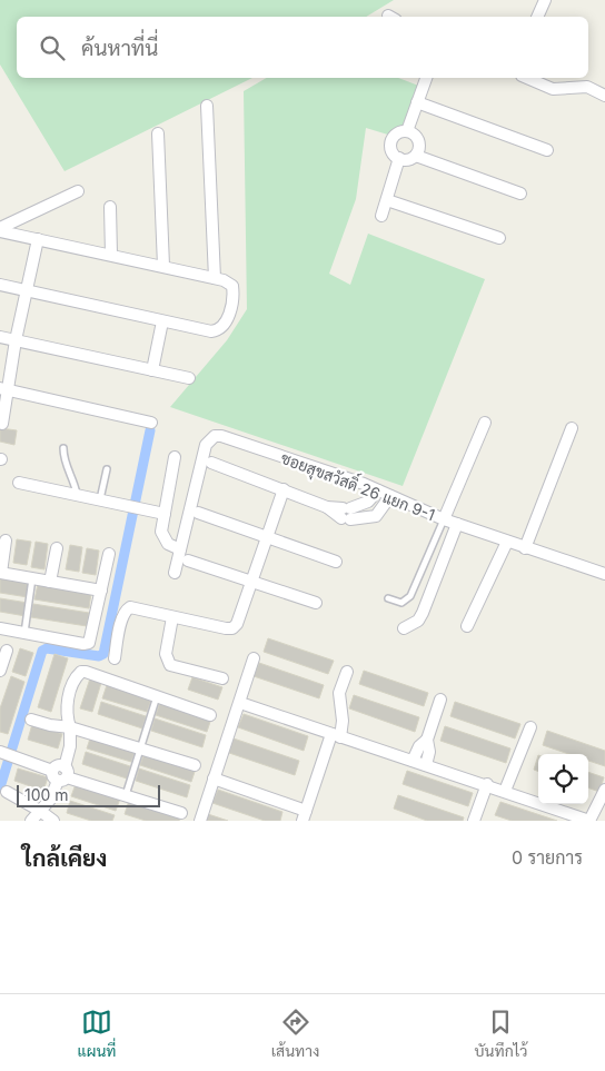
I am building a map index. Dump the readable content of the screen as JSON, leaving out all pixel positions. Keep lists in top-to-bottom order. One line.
{"streets":{"street":["ซอยสุขสวัสดิ์ 26 แยก 9-1"]},"scale_bar":"100 m","page":{"search":"ค้นหาที่นี่","scale":"100 m","heading":["ใกล้เคียง","0 รายการ"],"nav":["แผนที่","เส้นทาง","บันทึกไว้"]}}
